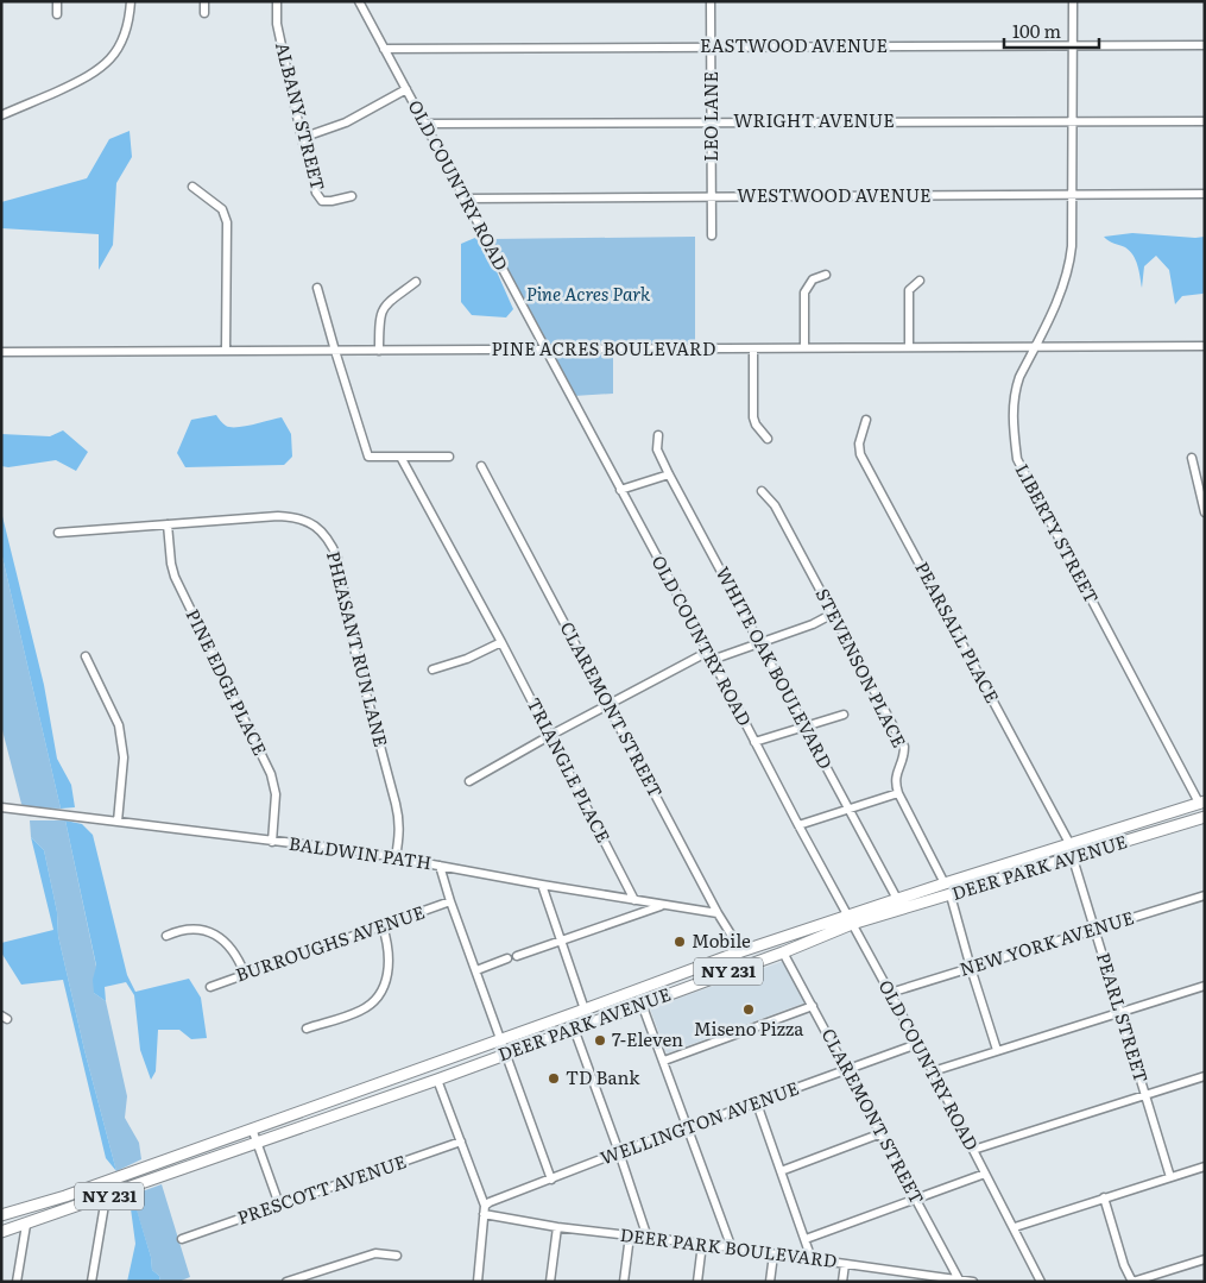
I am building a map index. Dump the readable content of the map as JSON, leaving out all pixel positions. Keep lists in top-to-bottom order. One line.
{"streets":{"main road":["DEER PARK AVENUE","NY 231"],"street":["EASTWOOD AVENUE","ALBANY STREET","LEO LANE","WRIGHT AVENUE","OLD COUNTRY ROAD","WESTWOOD AVENUE","PINE ACRES BOULEVARD","LIBERTY STREET","PEARSALL PLACE","PHEASANT RUN LANE","WHITE OAK BOULEVARD","STEVENSON PLACE","PINE EDGE PLACE","CLAREMONT STREET","TRIANGLE PLACE","BALDWIN PATH","BURROUGHS AVENUE","NEW YORK AVENUE","PEARL STREET","WELLINGTON AVENUE","PRESCOTT AVENUE","DEER PARK BOULEVARD"]},"crossings":[["EASTWOOD AVENUE","LEO LANE"],["EASTWOOD AVENUE","OLD COUNTRY ROAD"],["EASTWOOD AVENUE","LIBERTY STREET"],["LEO LANE","WRIGHT AVENUE"],["LEO LANE","WESTWOOD AVENUE"],["WRIGHT AVENUE","OLD COUNTRY ROAD"],["WRIGHT AVENUE","LIBERTY STREET"],["OLD COUNTRY ROAD","WESTWOOD AVENUE"],["OLD COUNTRY ROAD","PINE ACRES BOULEVARD"],["OLD COUNTRY ROAD","DEER PARK AVENUE"],["OLD COUNTRY ROAD","NEW YORK AVENUE"],["OLD COUNTRY ROAD","WELLINGTON AVENUE"],["WESTWOOD AVENUE","LIBERTY STREET"],["PINE ACRES BOULEVARD","LIBERTY STREET"],["LIBERTY STREET","DEER PARK AVENUE"],["PEARSALL PLACE","DEER PARK AVENUE"],["PHEASANT RUN LANE","PINE EDGE PLACE"],["PHEASANT RUN LANE","BALDWIN PATH"],["WHITE OAK BOULEVARD","DEER PARK AVENUE"],["PINE EDGE PLACE","BALDWIN PATH"],["CLAREMONT STREET","BALDWIN PATH"],["CLAREMONT STREET","DEER PARK AVENUE"],["CLAREMONT STREET","WELLINGTON AVENUE"],["CLAREMONT STREET","DEER PARK BOULEVARD"],["TRIANGLE PLACE","BALDWIN PATH"],["DEER PARK AVENUE","PEARL STREET"],["NEW YORK AVENUE","PEARL STREET"],["WELLINGTON AVENUE","DEER PARK BOULEVARD"]],"parks":["Pine Acres Park"],"places":["Mobile","Miseno Pizza","7-Eleven","TD Bank"],"scale_bar":"100 m"}
